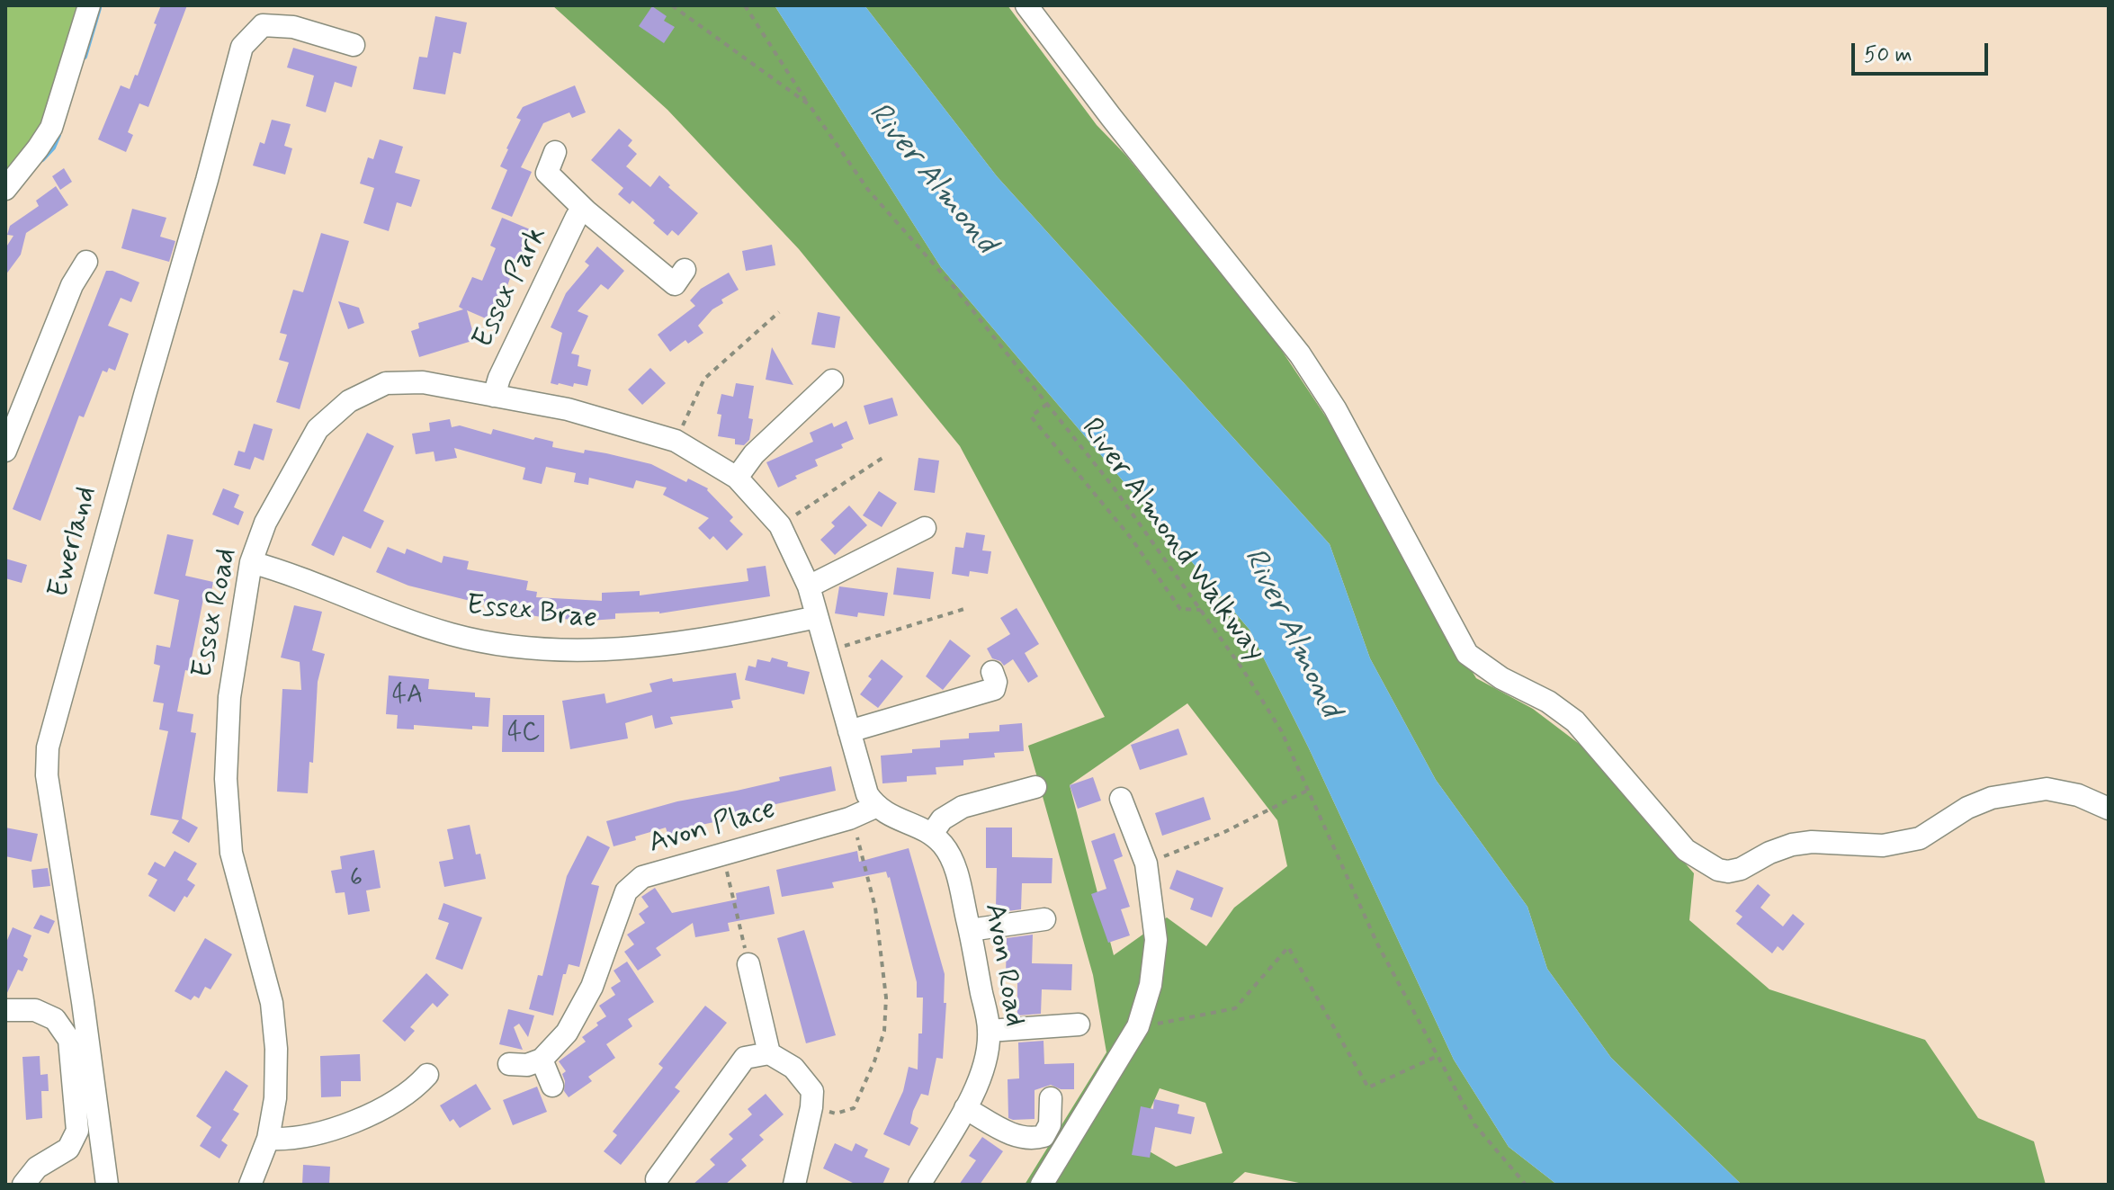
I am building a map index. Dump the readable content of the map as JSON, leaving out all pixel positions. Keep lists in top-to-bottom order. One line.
{"streets":{"street":["Essex Park","Ewerland","Essex Road","Essex Brae","Avon Place","Avon Road"],"path":["River Almond Walkway"]},"crossings":[["Essex Park","Essex Road"],["Essex Road","Essex Brae"],["Essex Road","Avon Place"],["Essex Road","Avon Road"],["Avon Place","Avon Road"]],"water":["River Almond"],"house_numbers":["4A","4C","6"],"scale_bar":"50 m"}
